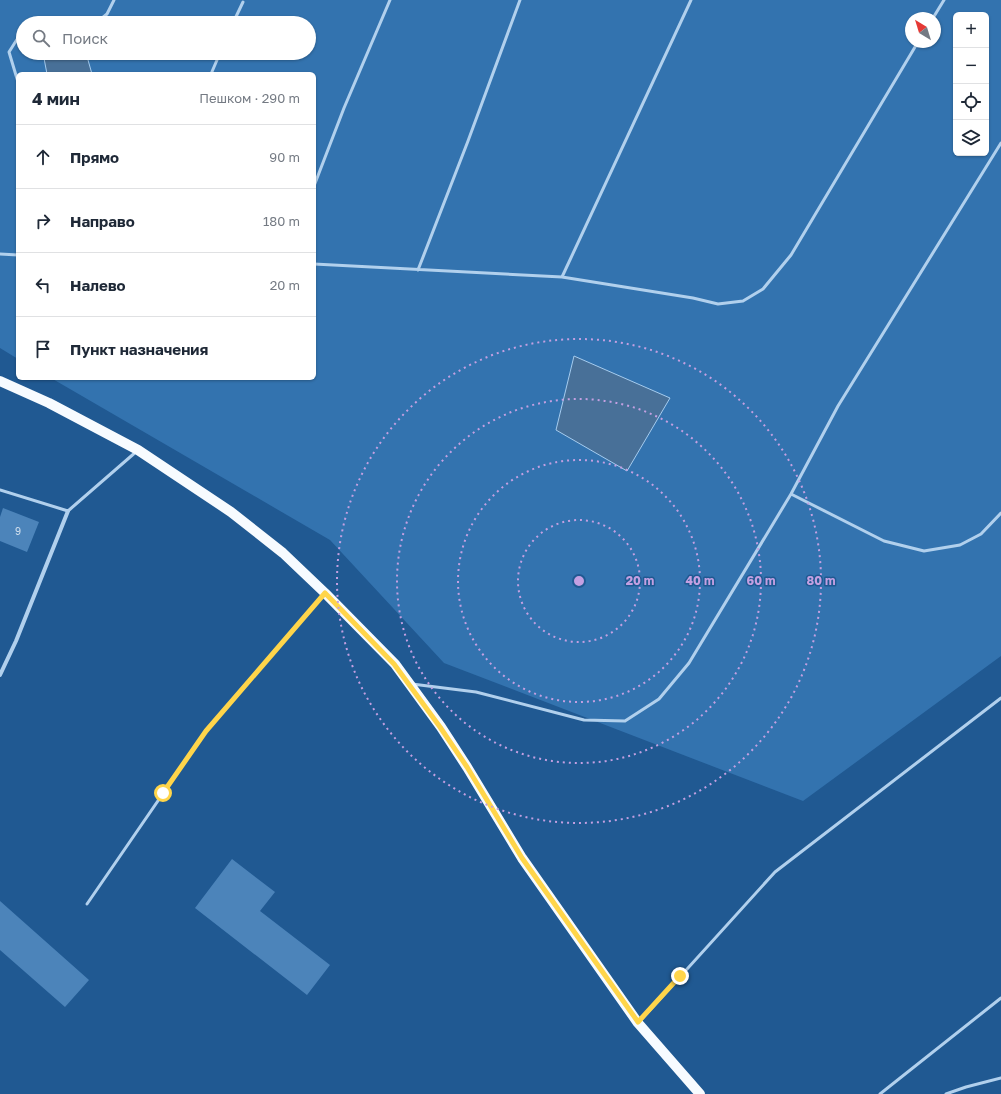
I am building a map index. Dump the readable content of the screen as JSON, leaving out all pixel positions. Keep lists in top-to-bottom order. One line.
{"house_numbers":["9"],"north":"top left","page":{"map_buttons":["+","−"],"search":"Поиск","heading":["4 мин","Пешком · 290 m"],"list":[["Прямо","90 m"],["Направо","180 m"],["Налево","20 m"],"Пункт назначения"]},"rings":["20 m","40 m","60 m","80 m"]}
